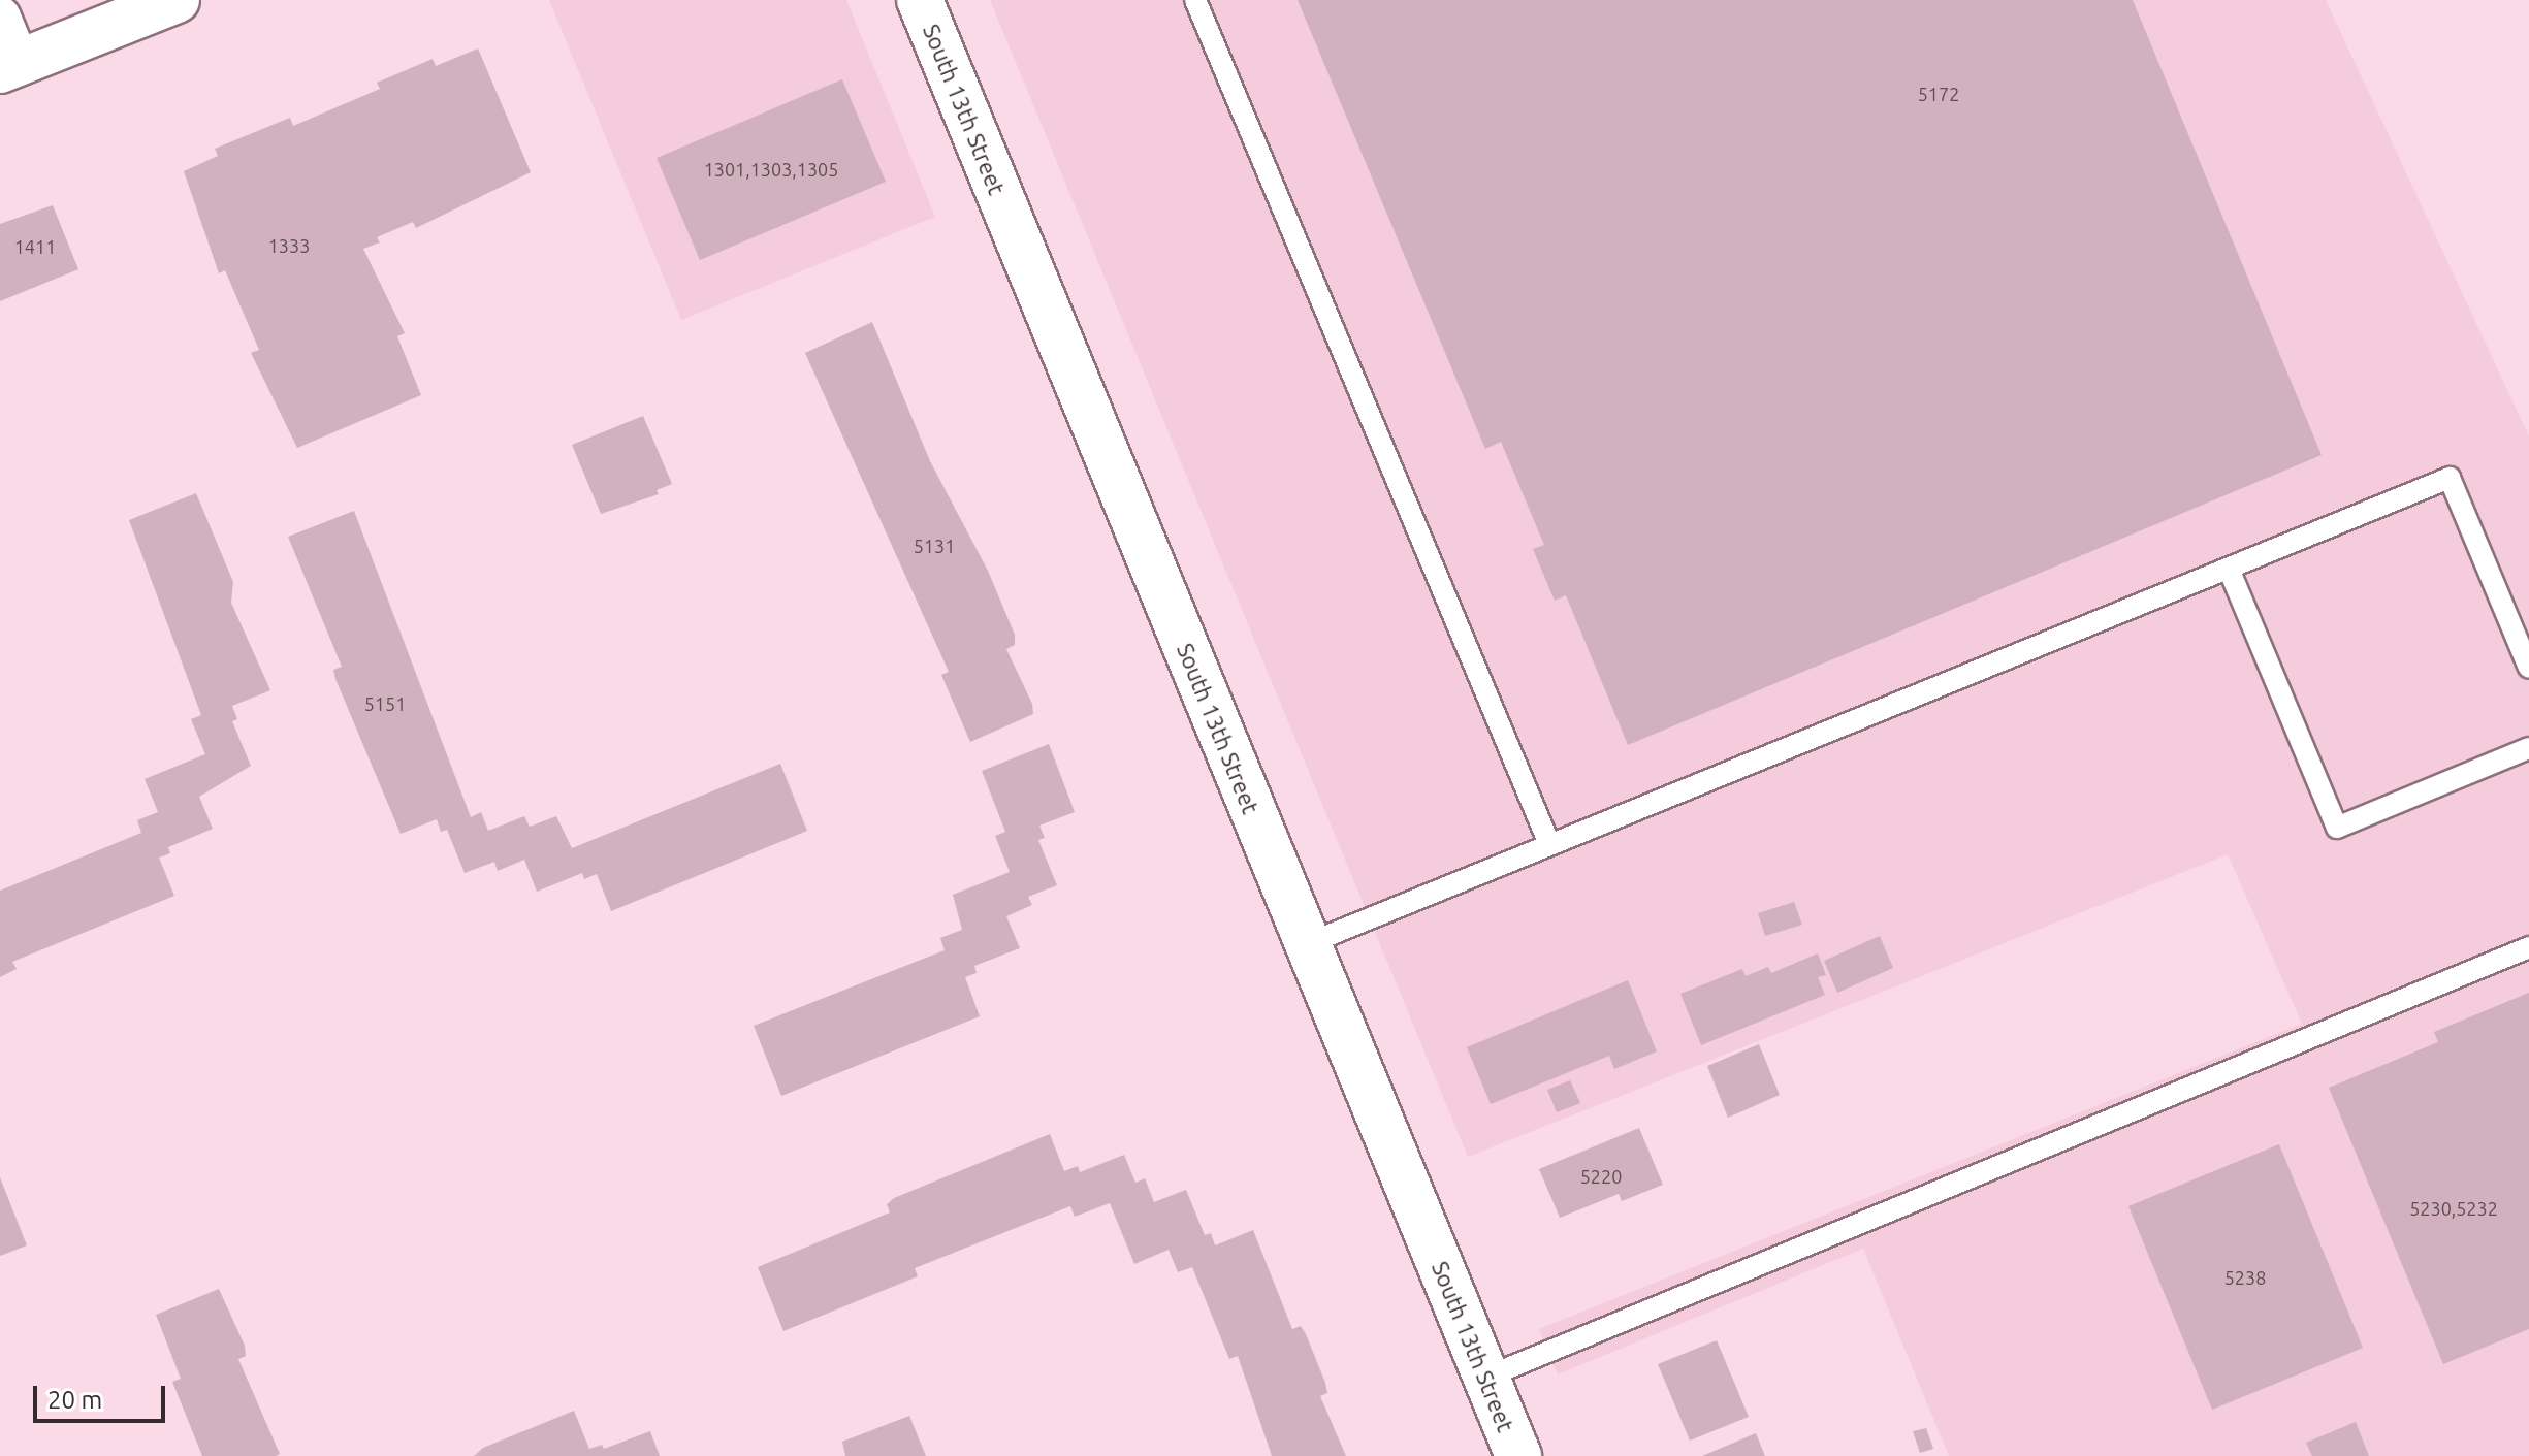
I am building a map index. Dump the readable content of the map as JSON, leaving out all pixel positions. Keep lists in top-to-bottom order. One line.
{"streets":{"street":["South 13th Street"]},"house_numbers":["5172","1301,1303,1305","1333","1411","5131","5151","5220","5230,5232","5238"],"scale_bar":"20 m"}
